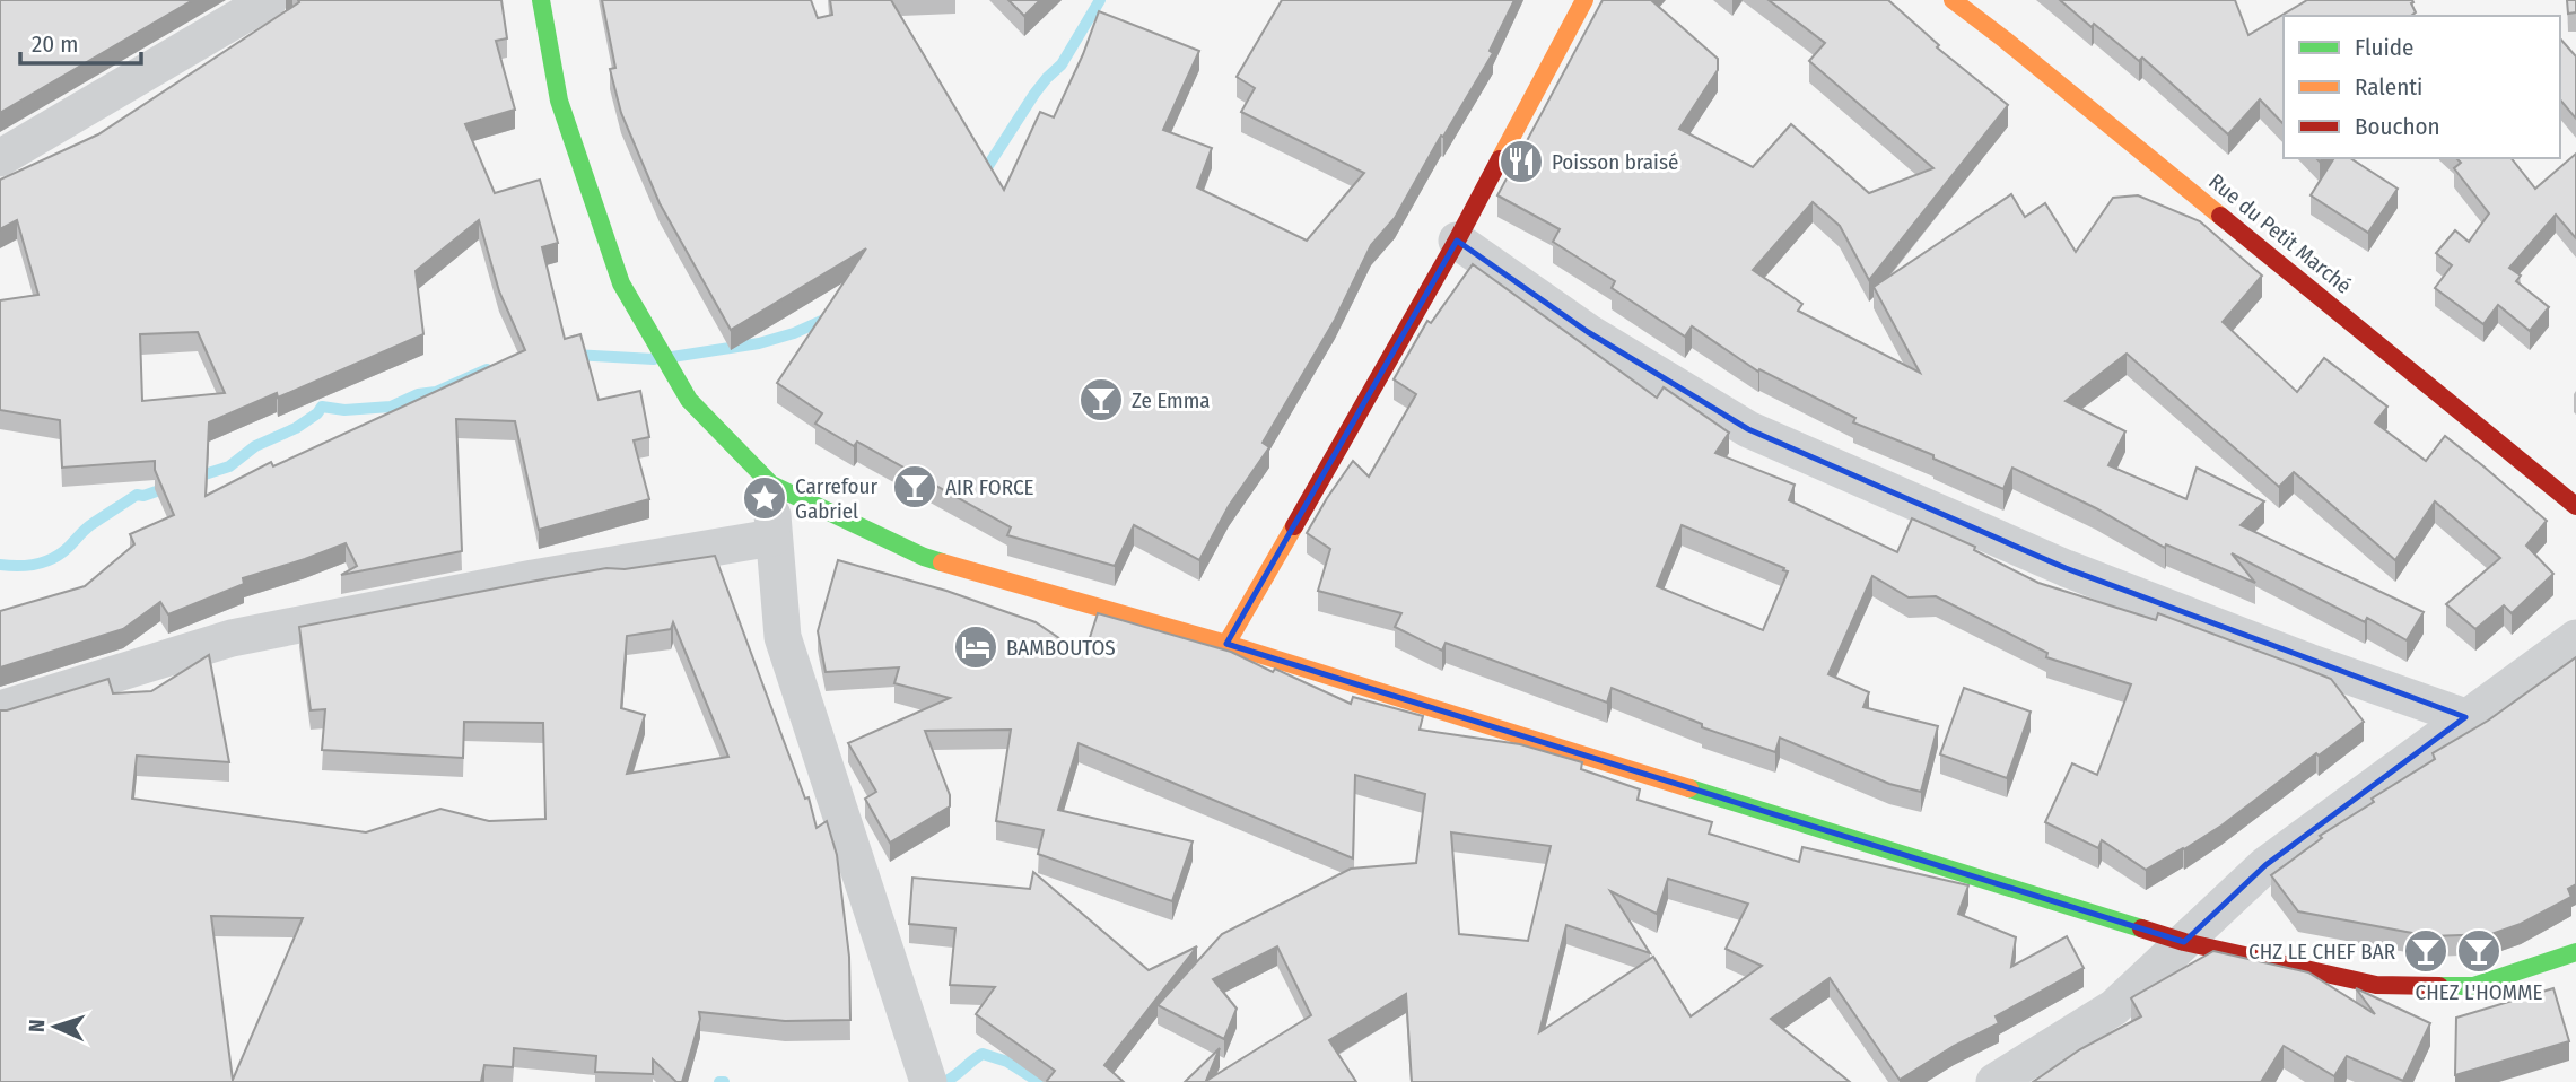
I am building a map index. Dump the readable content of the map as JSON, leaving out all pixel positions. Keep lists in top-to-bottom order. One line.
{"streets":{"street":["Rue du Petit Marché"]},"places":{"restaurant":["Poisson braisé"],"bar":["Ze Emma","AIR FORCE","CHZ LE CHEF BAR","CHEZ L'HOMME"],"place":["Carrefour Gabriel"],"hotel":["BAMBOUTOS"]},"legend":["Fluide","Ralenti","Bouchon"],"scale_bar":"20 m","north":"left"}
